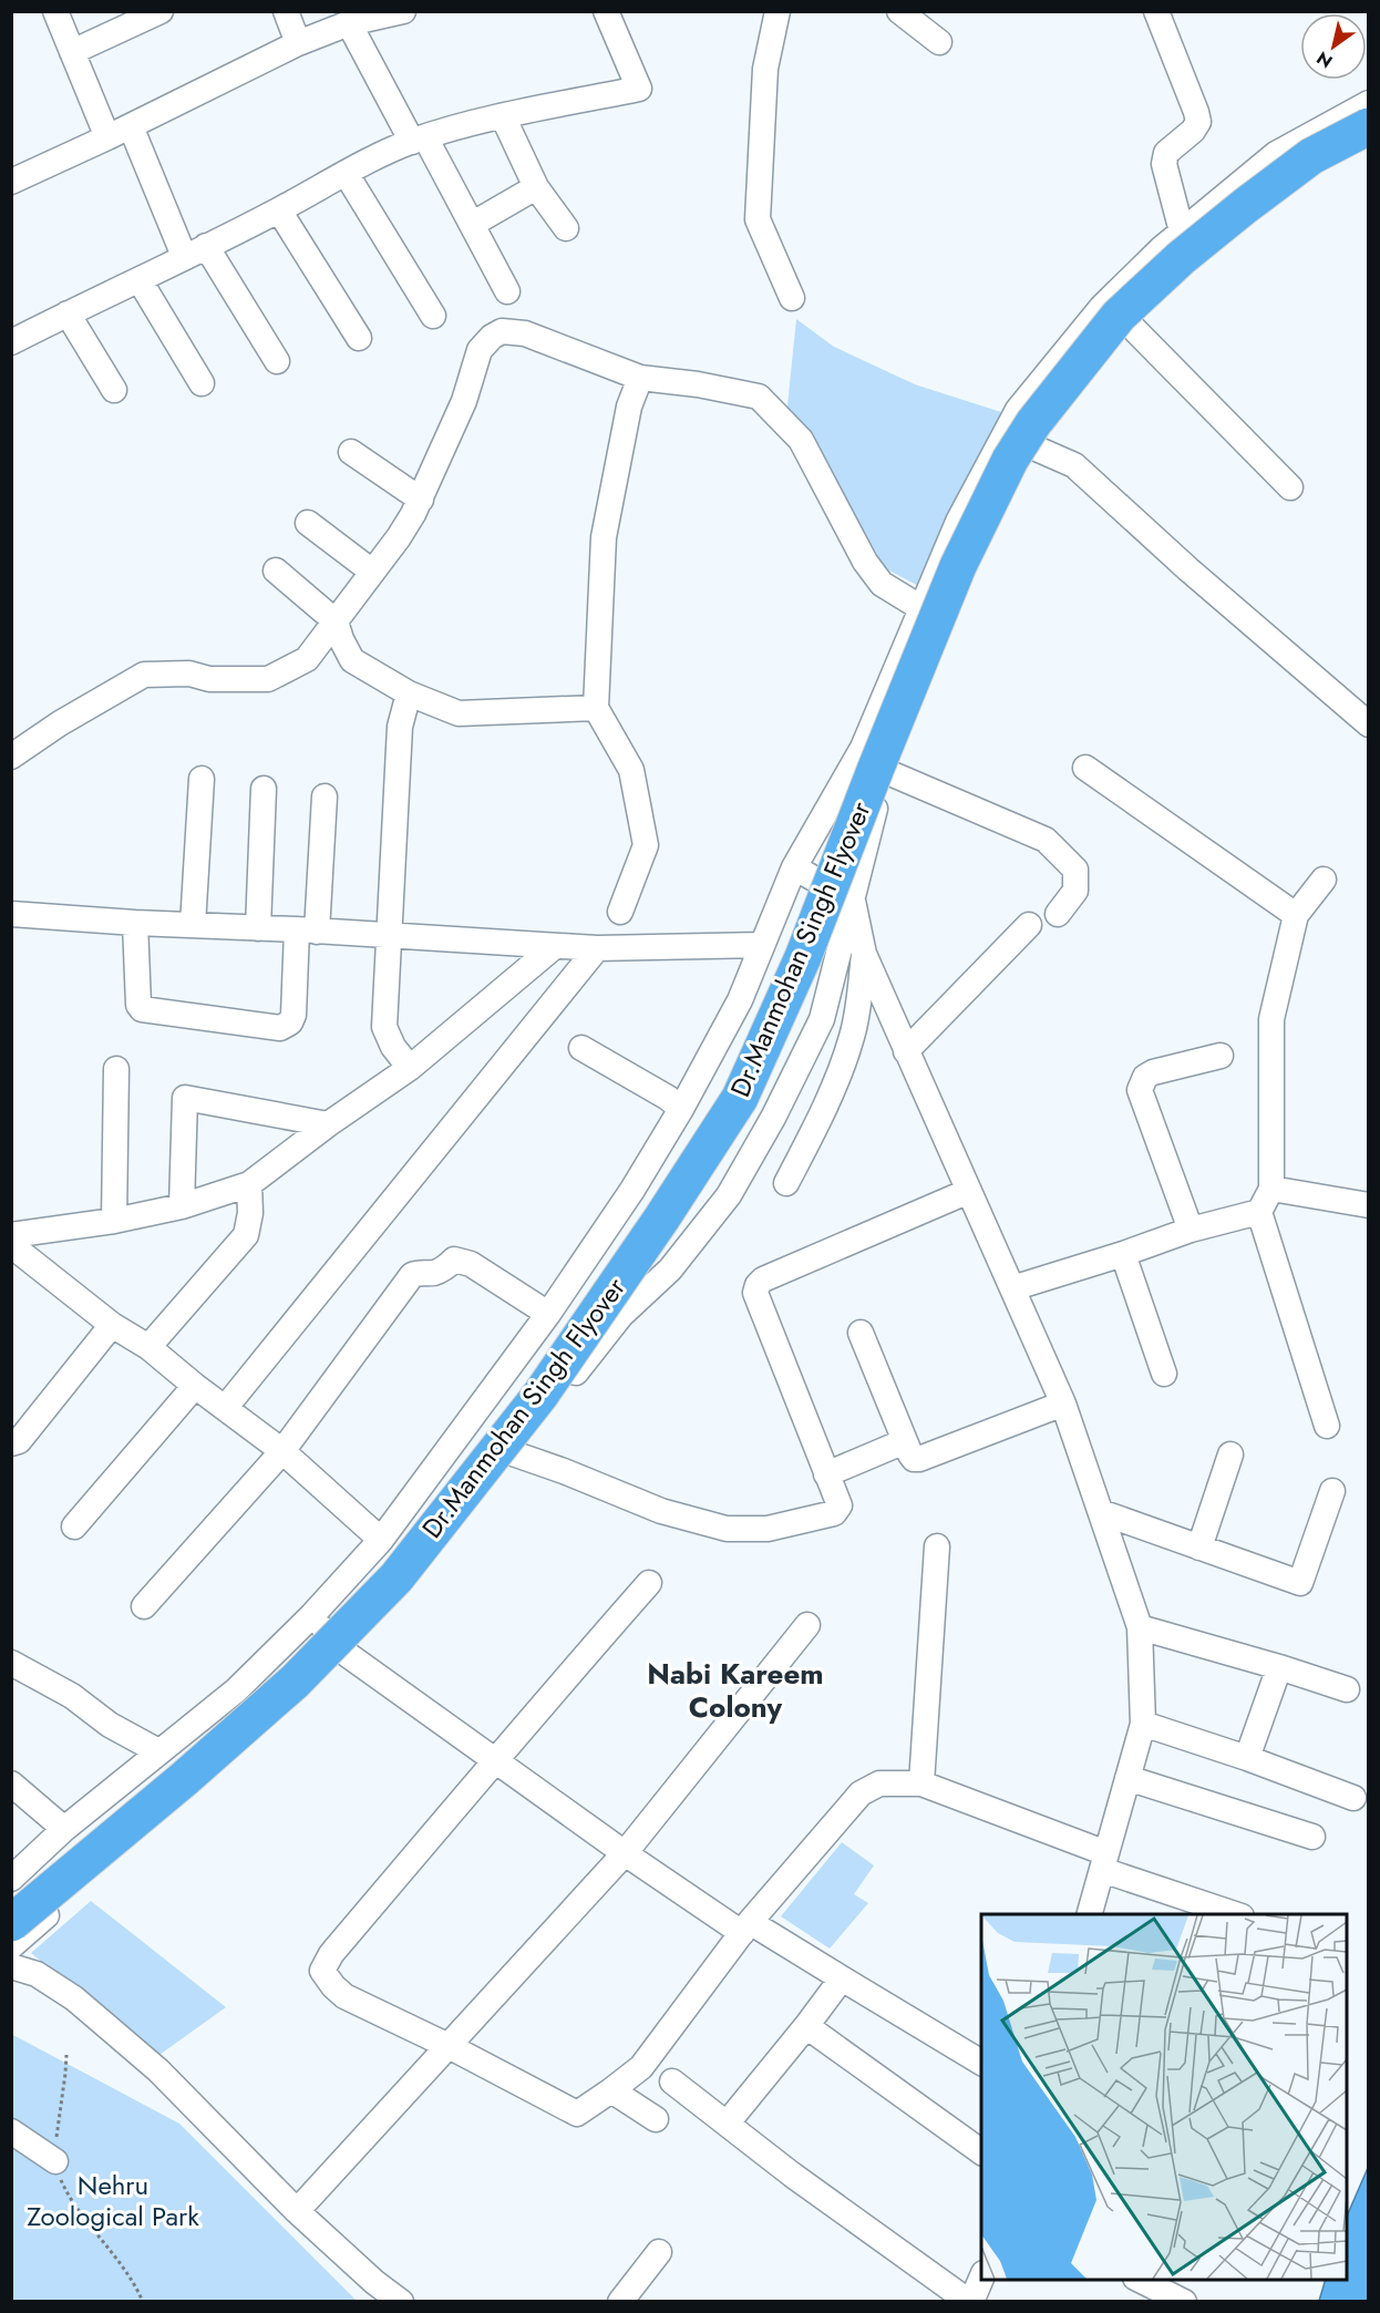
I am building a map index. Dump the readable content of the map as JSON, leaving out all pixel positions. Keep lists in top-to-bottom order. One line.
{"streets":{"highway":["Dr.Manmohan Singh Flyover"]},"districts":["Nabi Kareem Colony"],"parks":["Nehru Zoological Park"],"north":"bottom left"}
